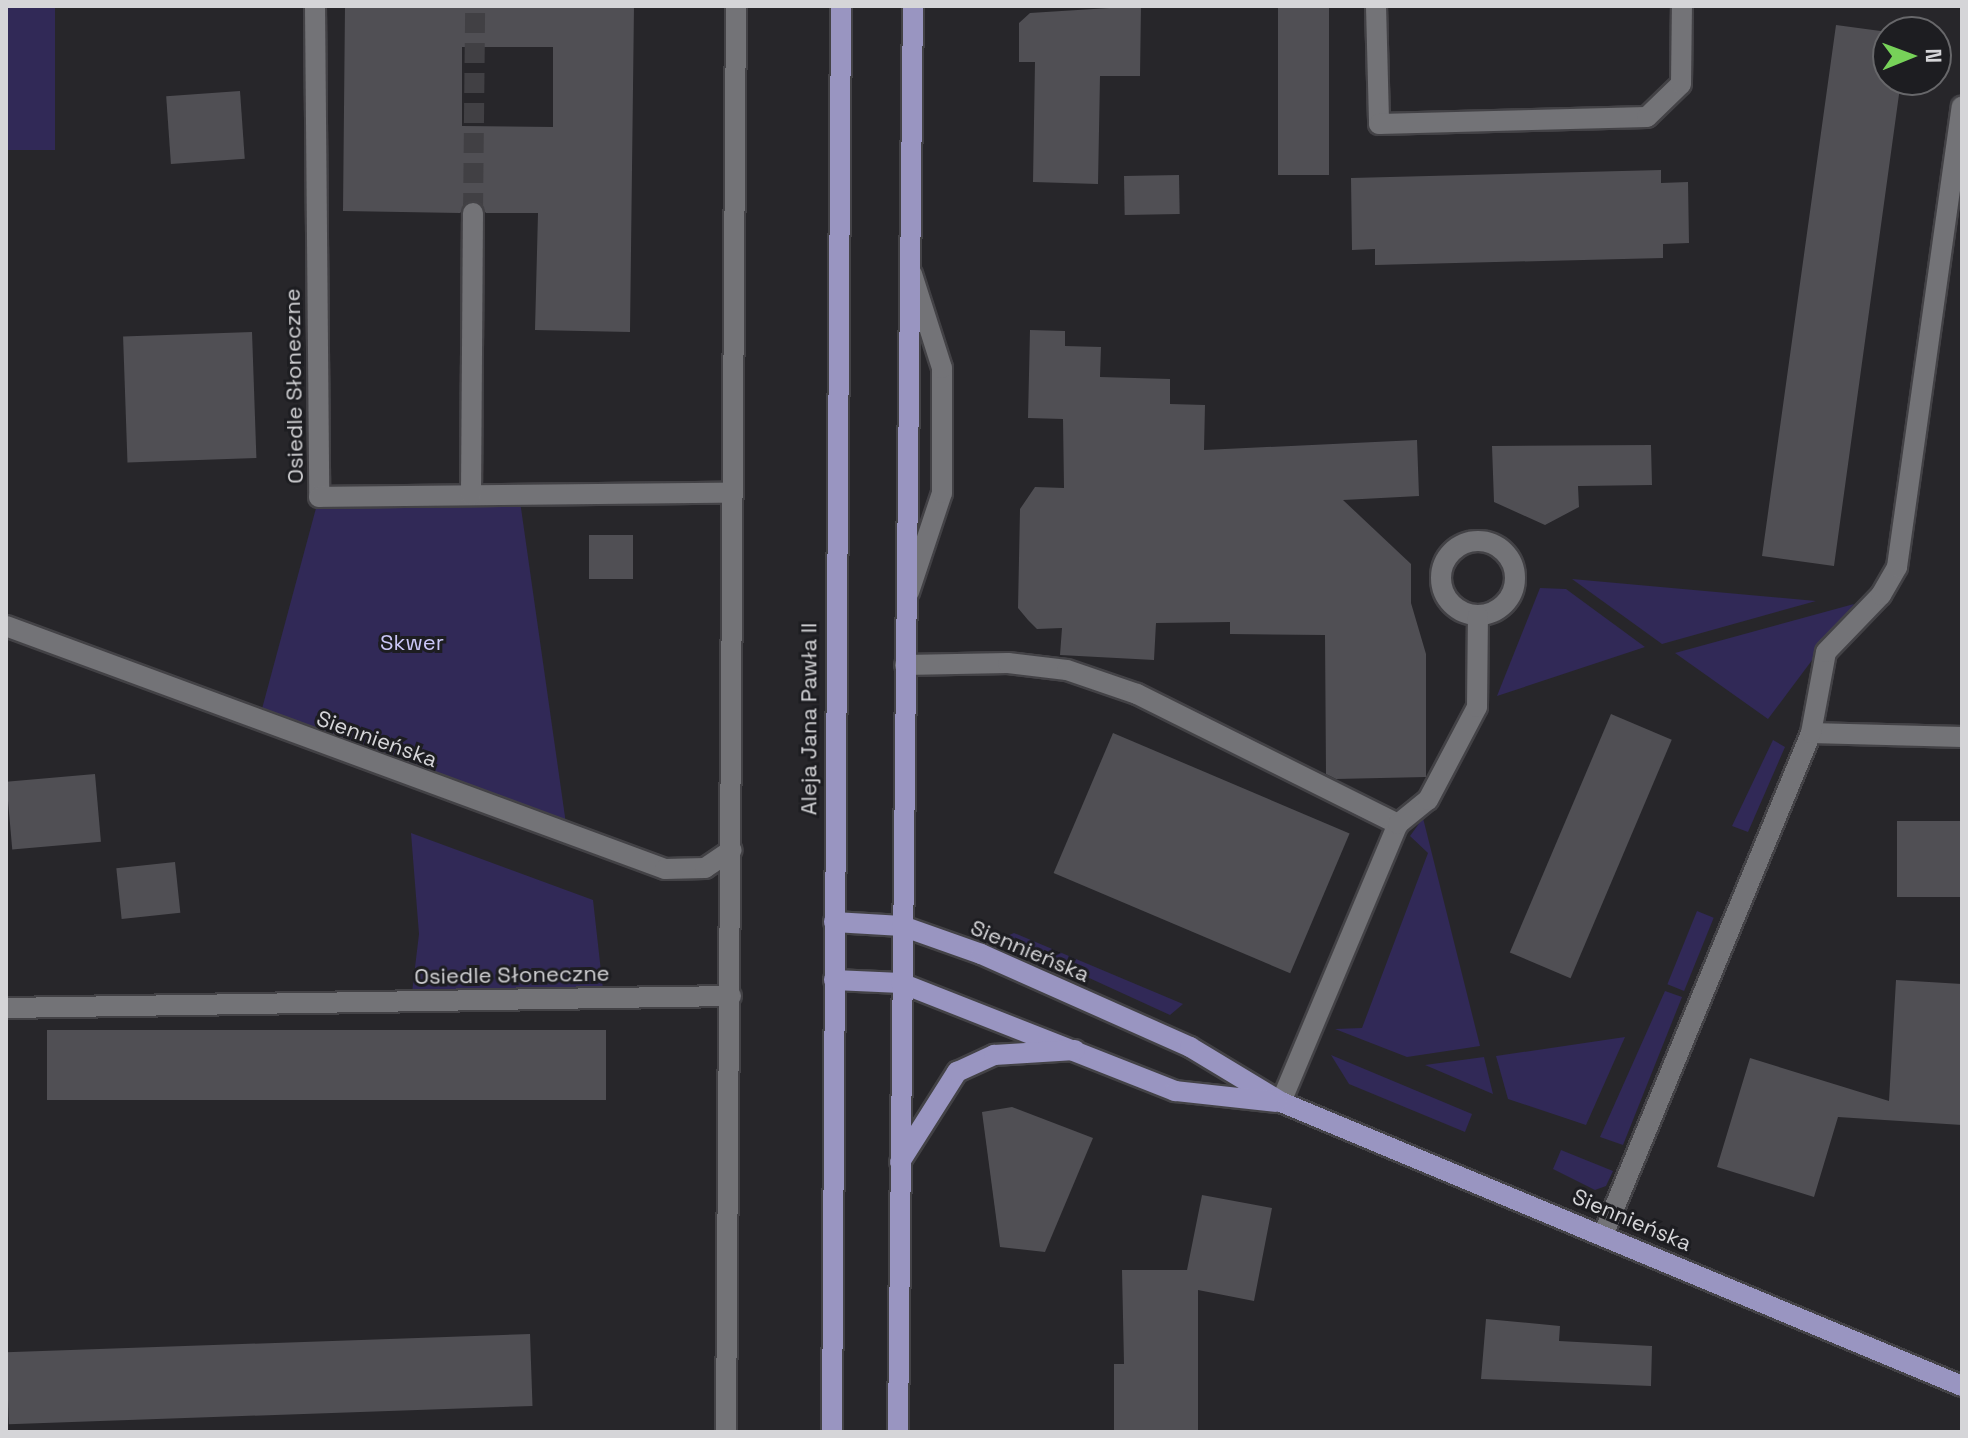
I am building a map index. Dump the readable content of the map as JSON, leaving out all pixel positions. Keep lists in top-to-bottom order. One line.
{"streets":{"main road":["Aleja Jana Pawła II","Siennieńska"],"street":["Osiedle Słoneczne"]},"crossings":[["Aleja Jana Pawła II","Siennieńska"]],"parks":["Skwer"],"north":"right"}
